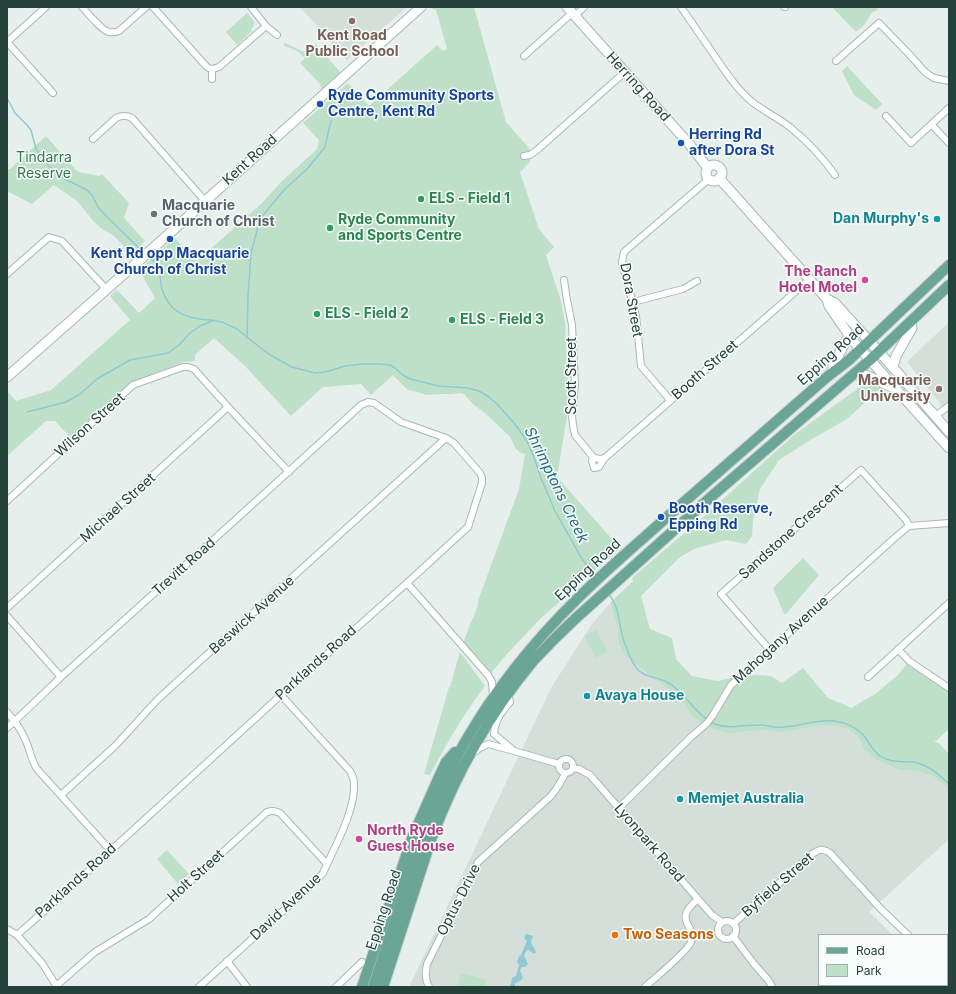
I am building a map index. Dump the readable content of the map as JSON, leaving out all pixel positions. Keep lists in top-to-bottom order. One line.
{"streets":{"main road":["Epping Road"],"street":["Herring Road","Kent Road","Dora Street","Booth Street","Scott Street","Wilson Street","Michael Street","Sandstone Crescent","Trevitt Road","Beswick Avenue","Mahogany Avenue","Parklands Road","Lyonpark Road","Holt Street","Byfield Street","Optus Drive","David Avenue"]},"crossings":[["Herring Road","Dora Street"],["Dora Street","Booth Street"],["Booth Street","Scott Street"],["Wilson Street","Michael Street"],["Sandstone Crescent","Mahogany Avenue"],["Trevitt Road","Parklands Road"],["Beswick Avenue","Parklands Road"],["Mahogany Avenue","Lyonpark Road"],["Parklands Road","David Avenue"],["Lyonpark Road","Byfield Street"],["Lyonpark Road","Optus Drive"],["Holt Street","David Avenue"]],"water":["Shrimptons Creek"],"parks":["Tindarra Reserve"],"places":["Kent Road Public School","Ryde Community Sports Centre, Kent Rd","Herring Rd after Dora St","ELS - Field 1","Macquarie Church of Christ","Dan Murphy's","Ryde Community and Sports Centre","Kent Rd opp Macquarie Church of Christ","The Ranch Hotel Motel","ELS - Field 2","ELS - Field 3","Macquarie University","Booth Reserve, Epping Rd","Avaya House","Memjet Australia","North Ryde Guest House","Two Seasons"],"legend":["Road","Park"]}
